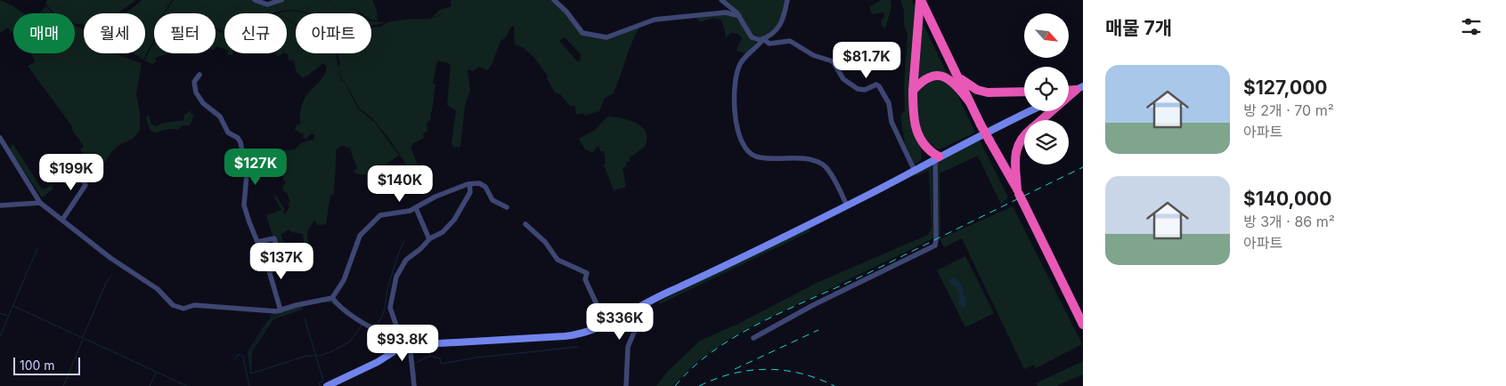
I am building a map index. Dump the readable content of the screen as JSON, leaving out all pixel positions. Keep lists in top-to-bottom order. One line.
{"scale_bar":"100 m","north":"bottom right","page":{"heading":"매물 7개","chip":["매매","월세","필터","신규","아파트"],"price":["$81.7K","$127K","$199K","$140K","$137K","$336K","$93.8K"],"list":[{"name":"$127,000","note":"방 2개 · 70 m² · 아파트"},{"name":"$140,000","note":"방 3개 · 86 m² · 아파트"}],"scale":"100 m"}}
